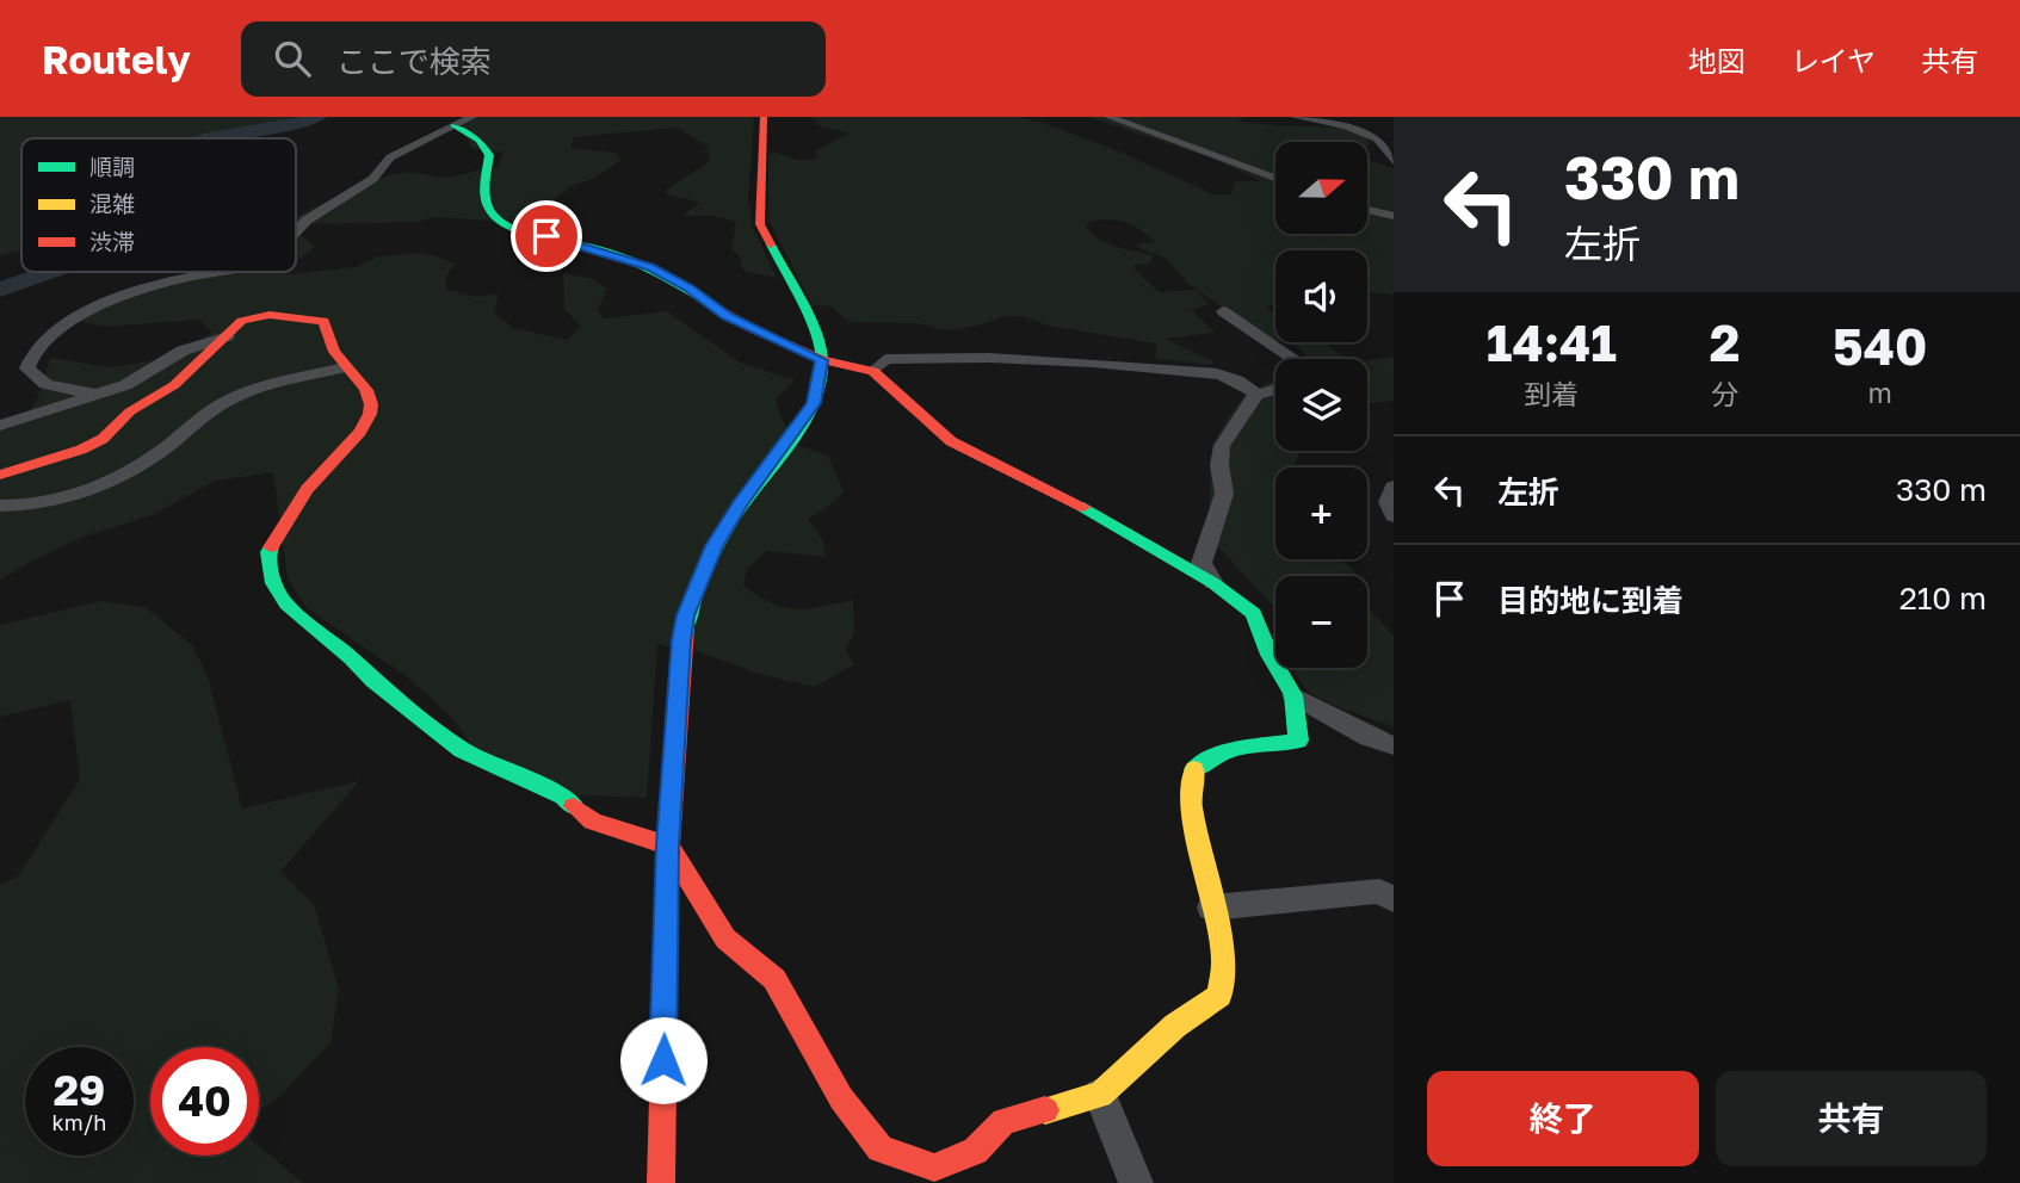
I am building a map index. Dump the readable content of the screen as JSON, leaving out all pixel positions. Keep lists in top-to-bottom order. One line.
{"legend":["順調","混雑","渋滞"],"north":"right","page":{"header":"Routely","search":"ここで検索","nav":["地図","レイヤ","共有"],"turn":["330 m","左折"],"map_buttons":["+","−"],"eta":["14:41","到着","2","分","540","m"],"list":[{"name":"左折","value":"330 m"},{"name":"目的地に到着","value":"210 m"}],"speed":"29 km/h","limit":"40","buttons":["終了","共有"]}}
